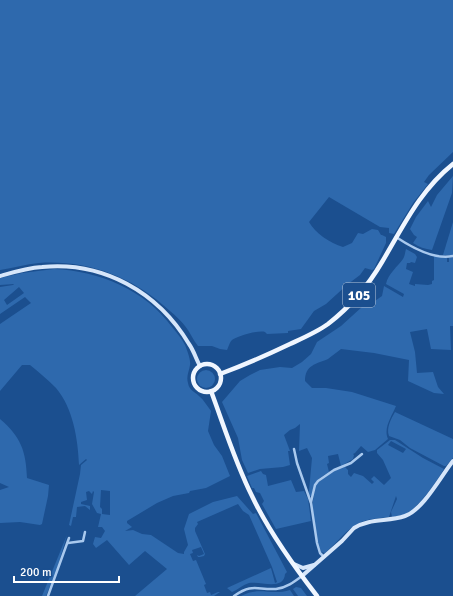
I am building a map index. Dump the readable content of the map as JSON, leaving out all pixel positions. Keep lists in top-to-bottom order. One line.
{"streets":{"main road":["105"]},"scale_bar":"200 m"}
